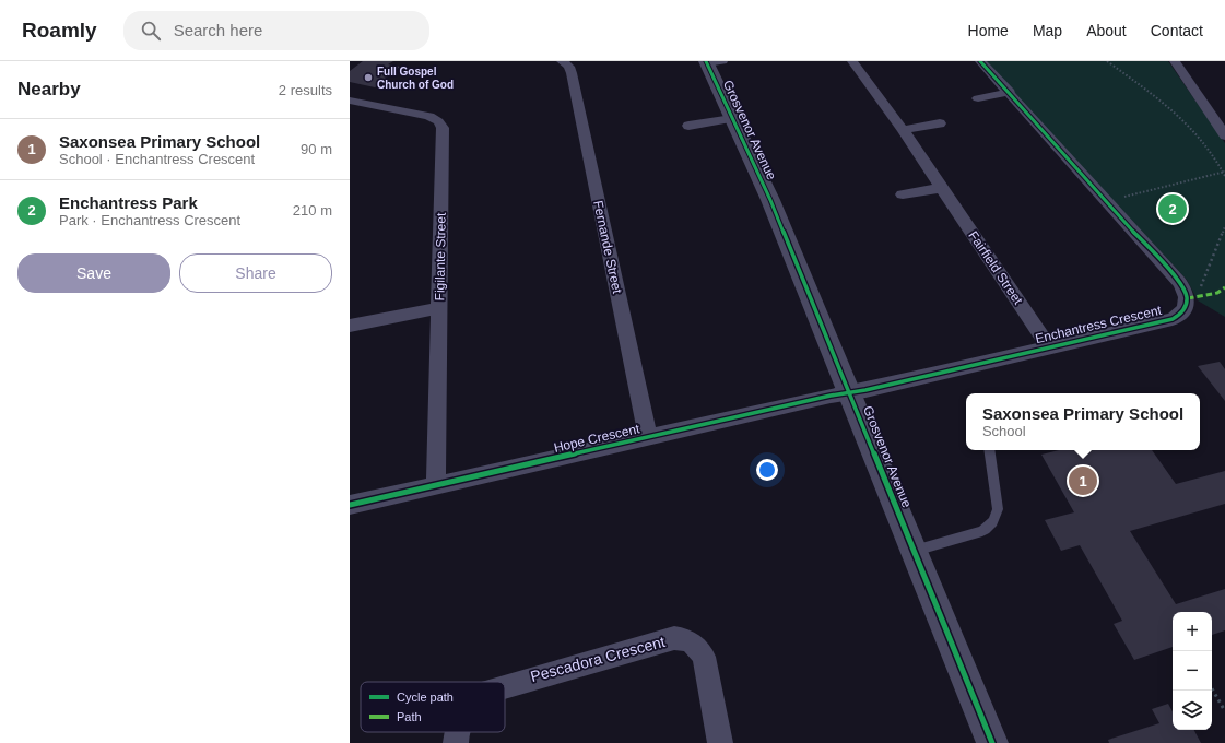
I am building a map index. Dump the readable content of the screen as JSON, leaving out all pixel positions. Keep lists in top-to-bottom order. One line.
{"streets":{"street":["Grosvenor Avenue","Fernande Street","Figilante Street","Fairfield Street","Enchantress Crescent","Hope Crescent","Pescadora Crescent"]},"crossings":[["Grosvenor Avenue","Enchantress Crescent"],["Grosvenor Avenue","Hope Crescent"],["Fernande Street","Hope Crescent"],["Figilante Street","Hope Crescent"],["Fairfield Street","Enchantress Crescent"],["Enchantress Crescent","Hope Crescent"]],"places":["Full Gospel Church of God"],"legend":["Cycle path","Path"],"page":{"header":"Roamly","search":"Search here","nav":["Home","Map","About","Contact"],"heading":["Nearby","2 results"],"list":[{"mark":"1","name":"Saxonsea Primary School","note":"School · Enchantress Crescent","value":"90 m"},{"mark":"2","name":"Enchantress Park","note":"Park · Enchantress Crescent","value":"210 m"}],"pins":["2","1"],"buttons":["Save","Share"],"popup":["Saxonsea Primary School","School"],"map_buttons":["+","−"]}}
